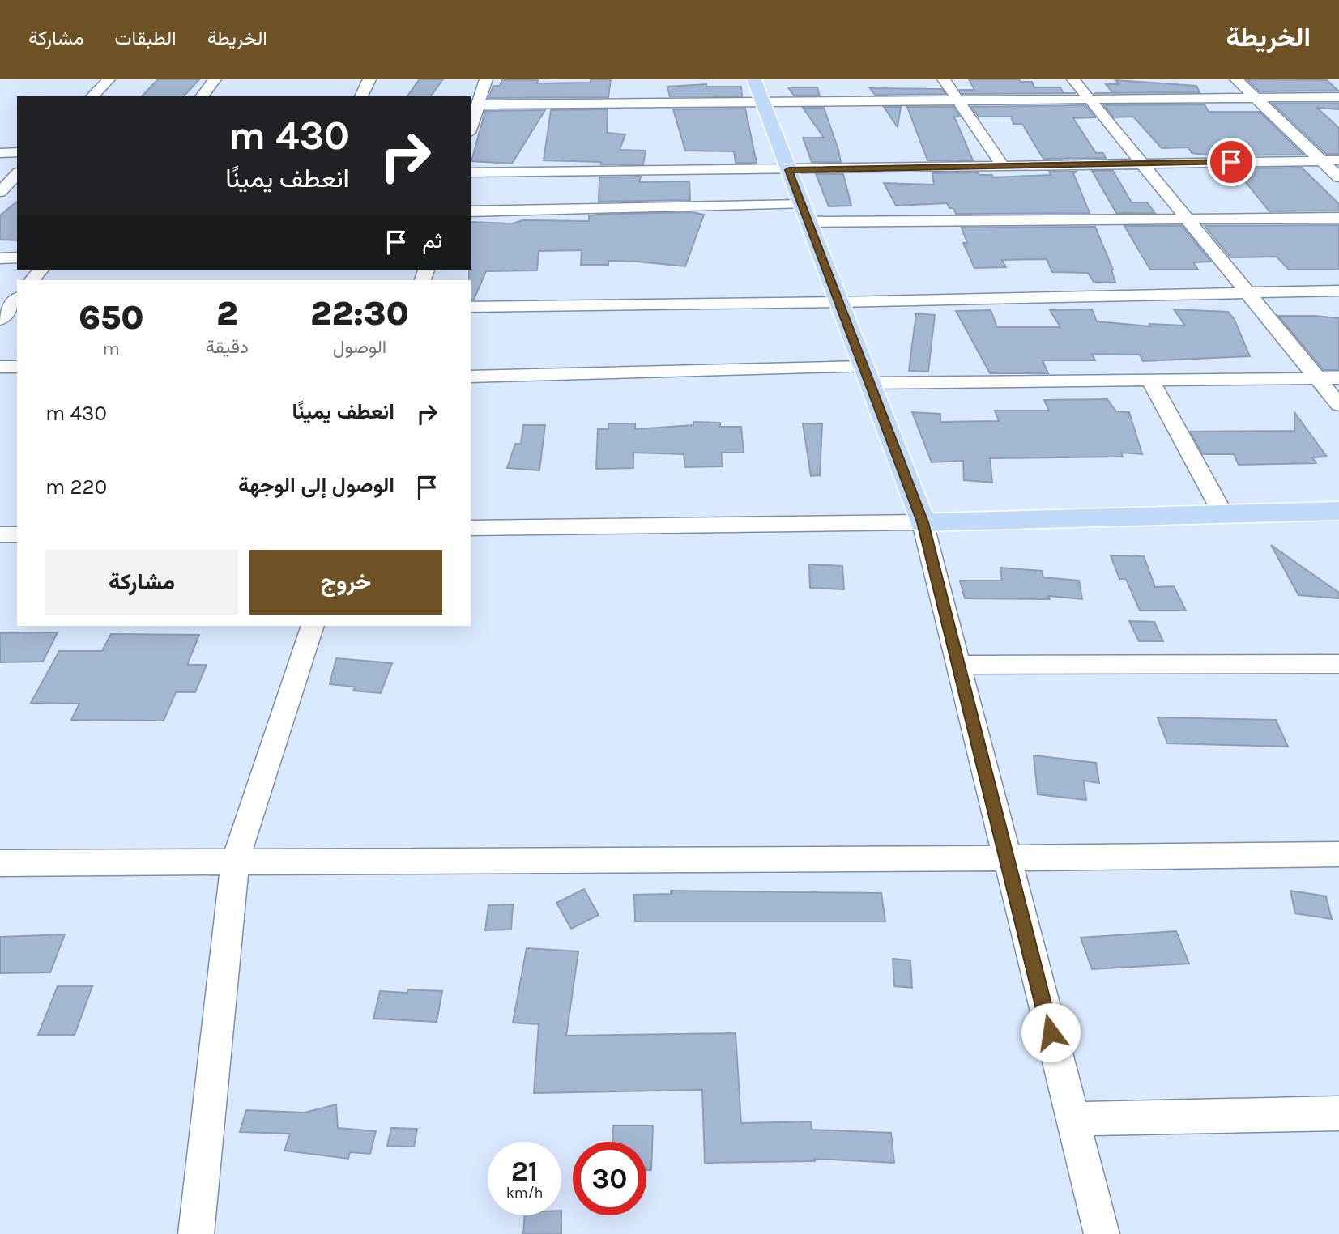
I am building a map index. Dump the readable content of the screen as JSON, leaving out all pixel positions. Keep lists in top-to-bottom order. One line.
{"page":{"header":"الخريطة","nav":["الخريطة","الطبقات","مشاركة"],"turn":["430 m","انعطف يمينًا"],"then":"ثم","eta":["22:30","الوصول","2","دقيقة","650","m"],"list":[{"name":"انعطف يمينًا","value":"430 m"},{"name":"الوصول إلى الوجهة","value":"220 m"}],"buttons":["خروج","مشاركة"],"speed":"21 km/h","limit":"30"}}
